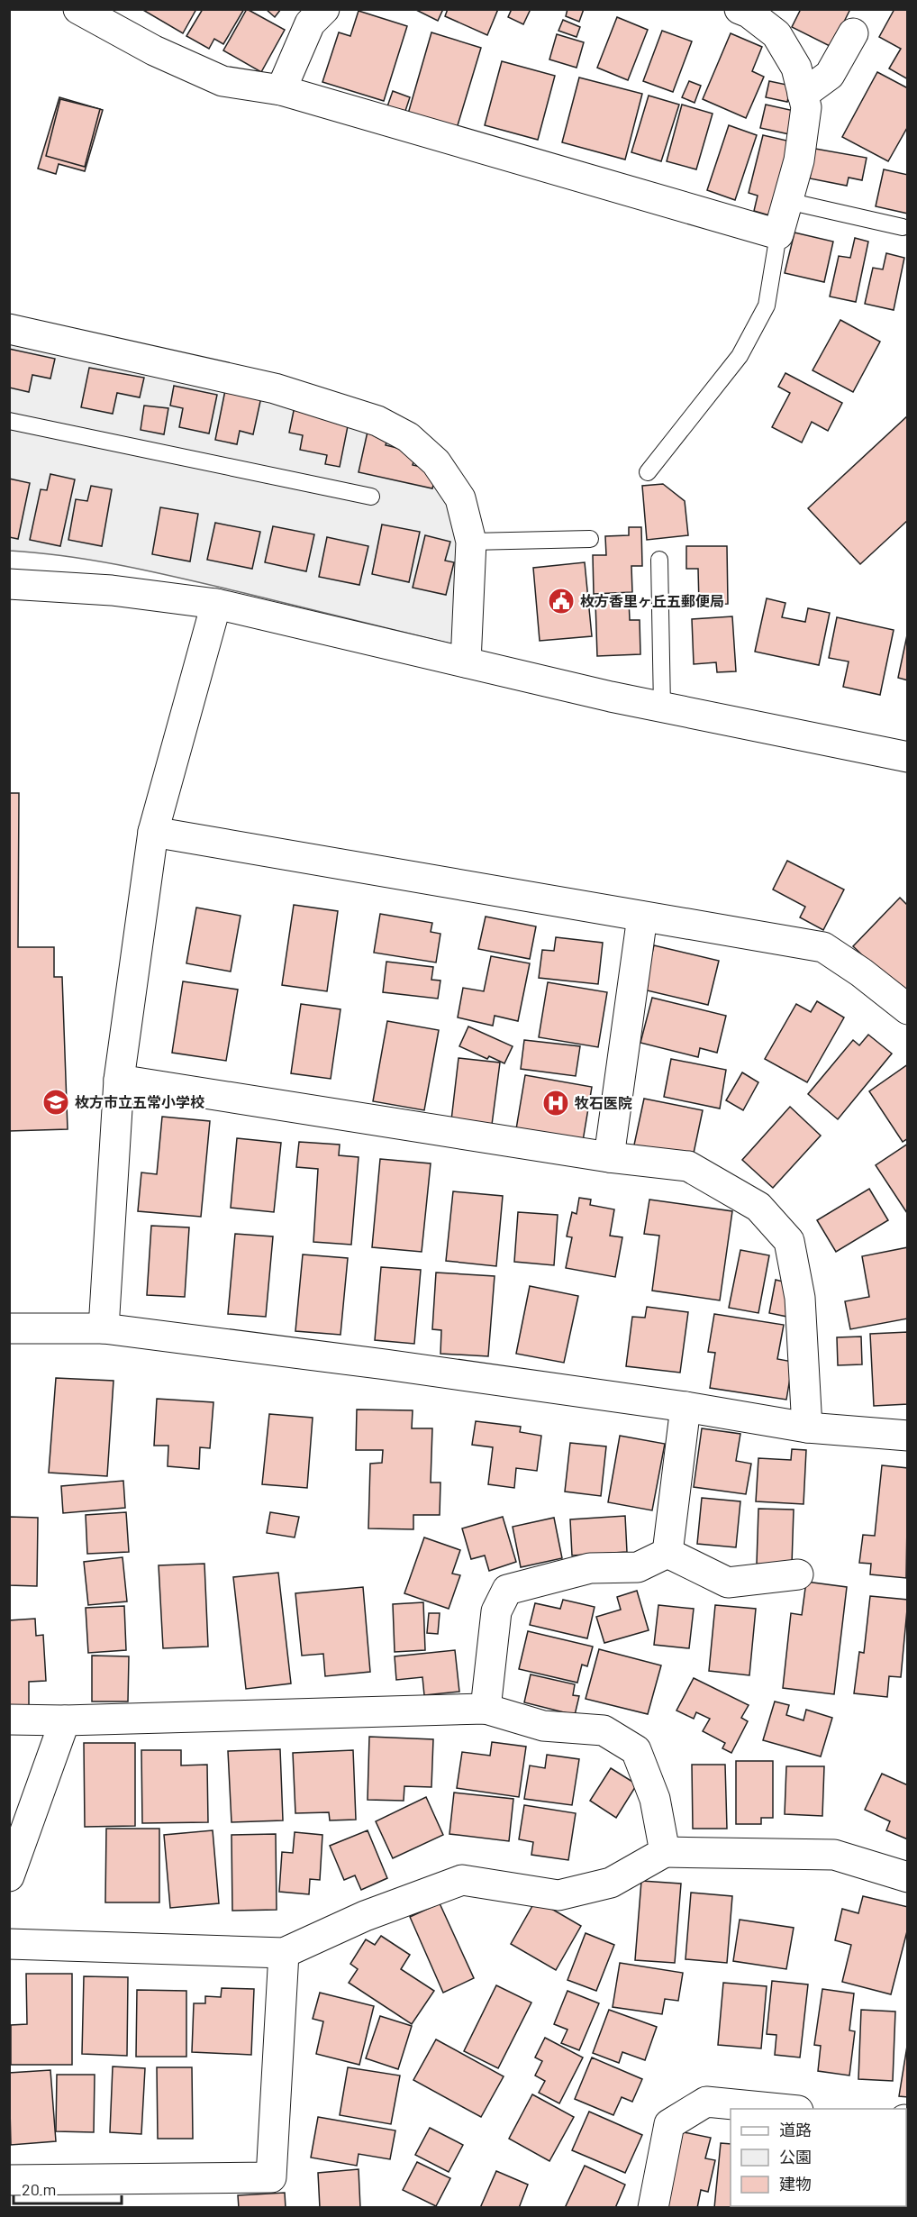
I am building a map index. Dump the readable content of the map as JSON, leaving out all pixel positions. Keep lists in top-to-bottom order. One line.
{"places":{"public building":["枚方香里ヶ丘五郵便局"],"school or university":["枚方市立五常小学校"],"hospital":["牧石医院"]},"legend":["道路","公園","建物"],"scale_bar":"20 m"}
